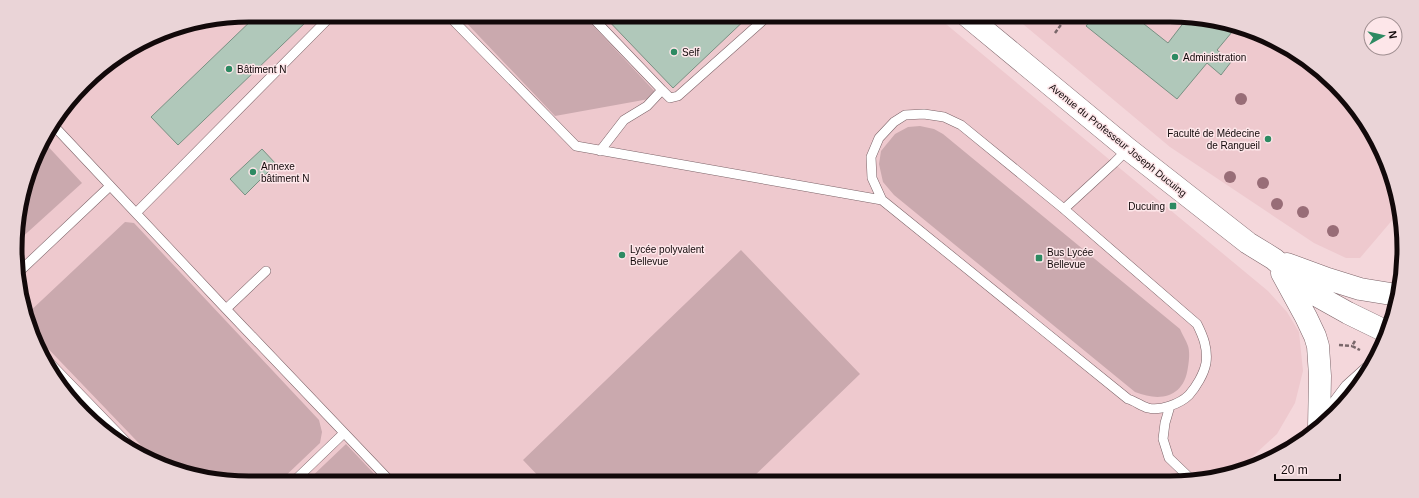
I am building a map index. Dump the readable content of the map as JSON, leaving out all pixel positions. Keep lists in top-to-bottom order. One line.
{"streets":{"street":["Avenue du Professeur Joseph Ducuing"]},"places":{"other":["Self","Administration","Bâtiment N","Faculté de Médecine de Rangueil","Annexe bâtiment N","Lycée polyvalent Bellevue"],"transit":["Ducuing","Bus Lycée Bellevue"]},"scale_bar":"20 m","north":"right"}
